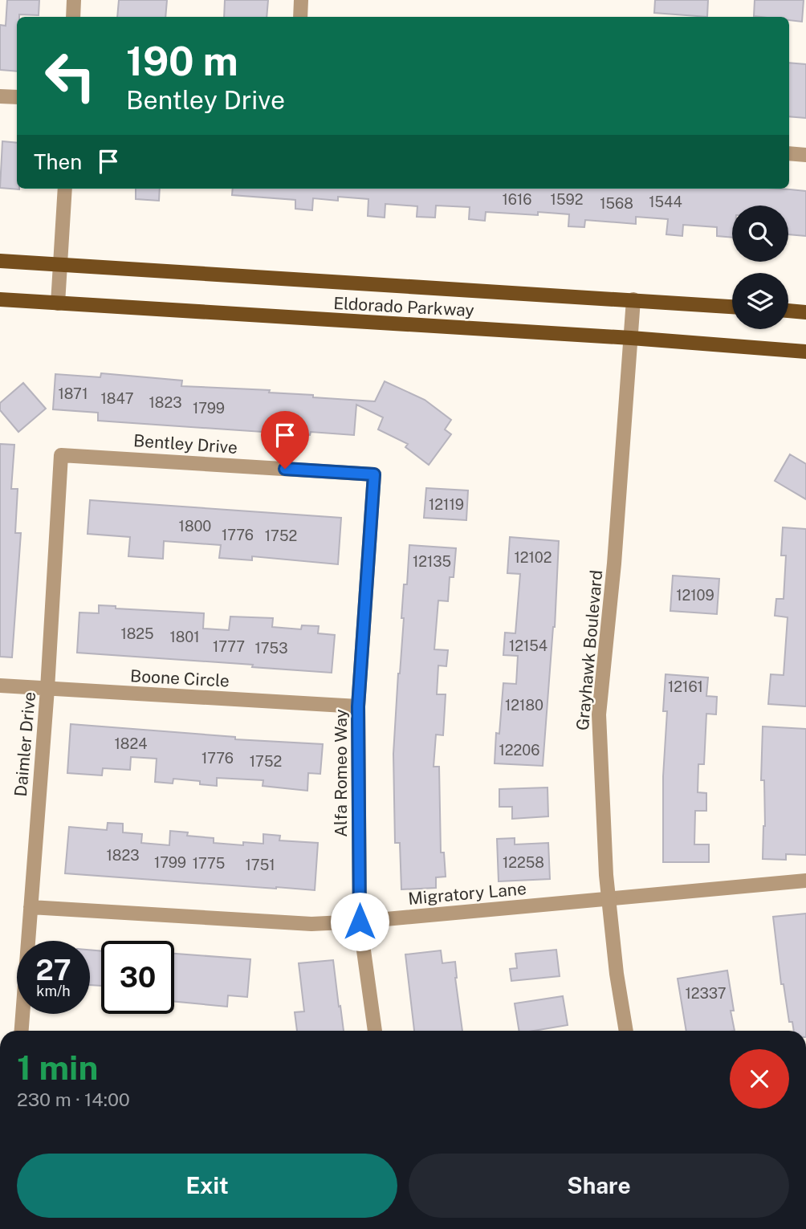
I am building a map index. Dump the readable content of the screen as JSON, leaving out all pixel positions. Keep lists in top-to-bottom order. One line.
{"streets":{"main road":["Eldorado Parkway"],"street":["Bentley Drive","Grayhawk Boulevard","Boone Circle","Daimler Drive","Alfa Romeo Way","Migratory Lane"]},"crossings":[["Eldorado Parkway","Grayhawk Boulevard"],["Bentley Drive","Daimler Drive"],["Bentley Drive","Alfa Romeo Way"],["Grayhawk Boulevard","Migratory Lane"],["Boone Circle","Daimler Drive"],["Boone Circle","Alfa Romeo Way"],["Daimler Drive","Migratory Lane"],["Alfa Romeo Way","Migratory Lane"]],"house_numbers":["1616","1592","1544","1568","1871","1847","1823","1799","12119","1800","1776","1752","12102","12135","12109","1825","1801","12154","1777","1753","12161","12180","1824","12206","1776","1752","1823","1799","12258","1775","1751","12337"],"page":{"turn":["190 m","Bentley Drive"],"then":"Then","speed":"27 km/h","limit":"30","heading":["1 min","230 m · 14:00"],"buttons":["Exit","Share"]}}
